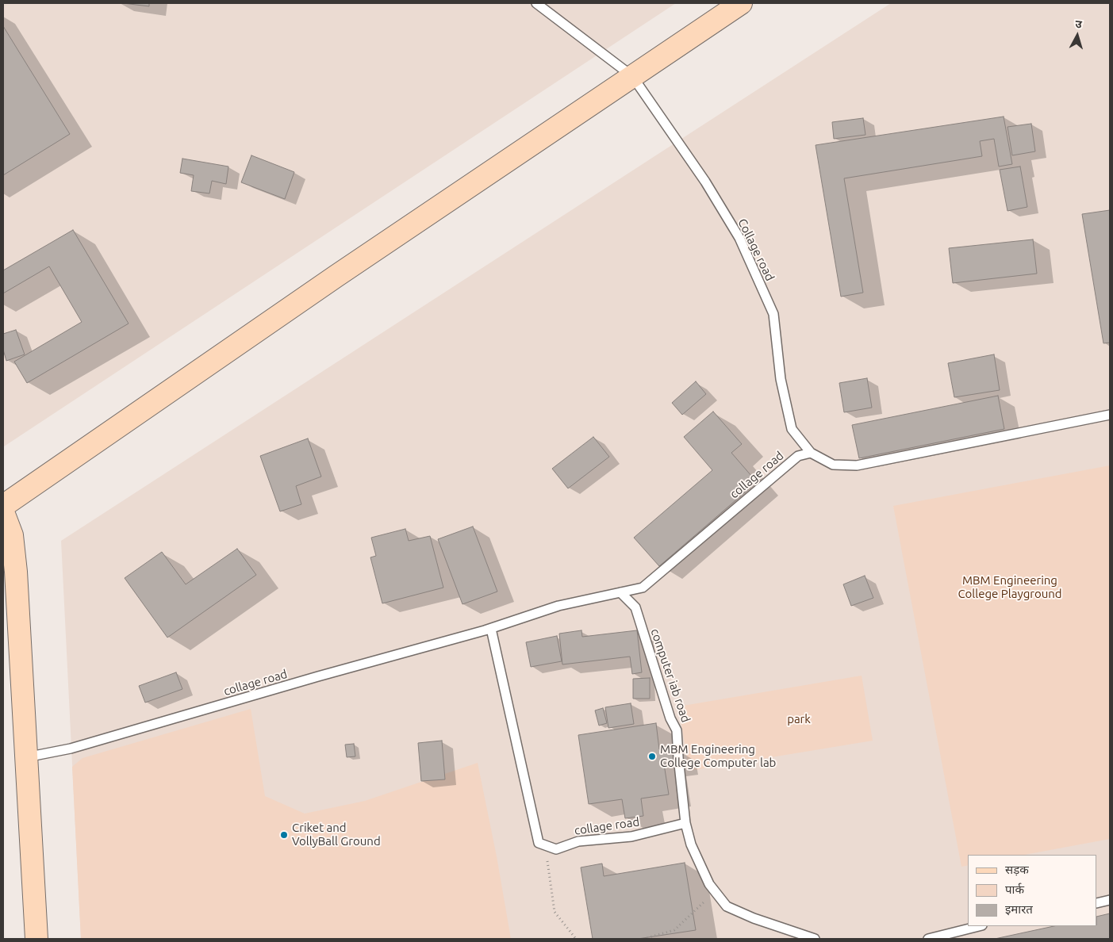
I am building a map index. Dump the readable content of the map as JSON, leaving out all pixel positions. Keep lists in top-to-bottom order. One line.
{"streets":{"lane":["Collage road","collage road","computer iab road"]},"crossings":[["Collage road","collage road"],["collage road","computer iab road"]],"parks":["MBM Engineering College Playground","park"],"places":["MBM Engineering College Computer lab","Criket and VollyBall Ground"],"legend":["सड़क","पार्क","इमारत"],"north":"top"}
